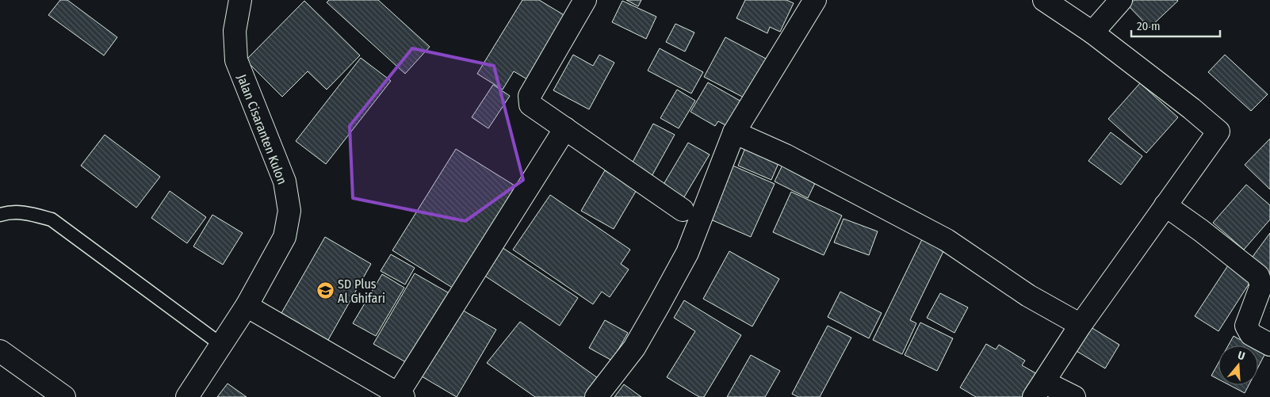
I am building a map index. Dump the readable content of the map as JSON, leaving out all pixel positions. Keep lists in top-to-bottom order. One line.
{"streets":{"street":["Jalan Cisaranten Kulon"]},"places":{"school or university":["SD Plus Al Ghifari"]},"scale_bar":"20 m","north":"top"}
